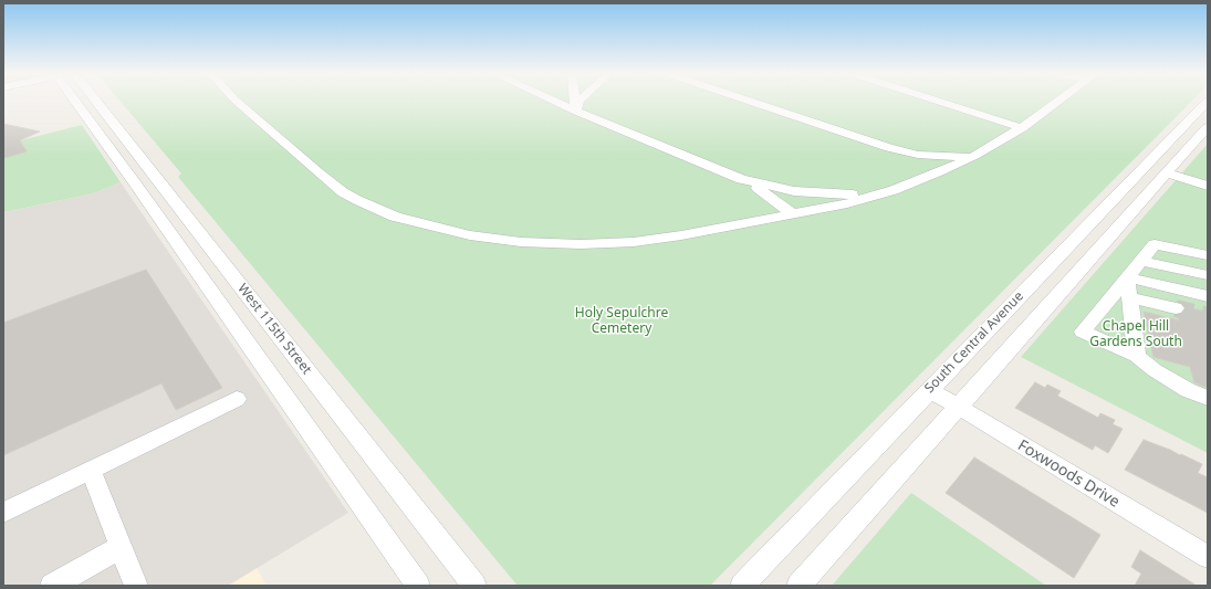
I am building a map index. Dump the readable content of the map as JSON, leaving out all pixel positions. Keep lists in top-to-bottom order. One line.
{"streets":{"street":["West 115th Street","South Central Avenue","Foxwoods Drive"]},"crossings":[["South Central Avenue","Foxwoods Drive"]],"parks":["Holy Sepulchre Cemetery","Chapel Hill Gardens South"]}
